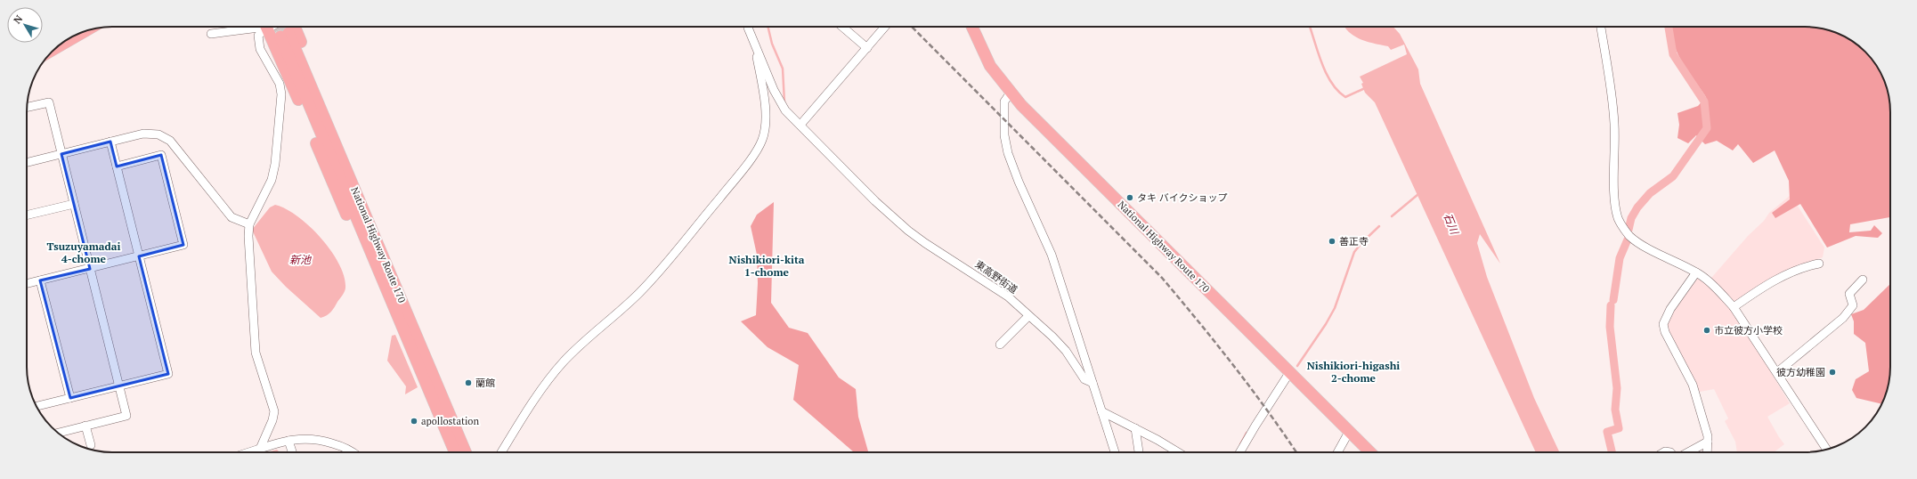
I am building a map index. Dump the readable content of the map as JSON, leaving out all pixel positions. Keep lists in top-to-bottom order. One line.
{"streets":{"highway":["National Highway Route 170"],"street":["東高野街道"]},"districts":["Tsuzuyamadai 4-chome","Nishikiori-kita 1-chome","Nishikiori-higashi 2-chome"],"water":["石川","新池"],"places":["タキ バイクショップ","善正寺","市立彼方小学校","彼方幼稚園","蘭館","apollostation"],"north":"top left"}
